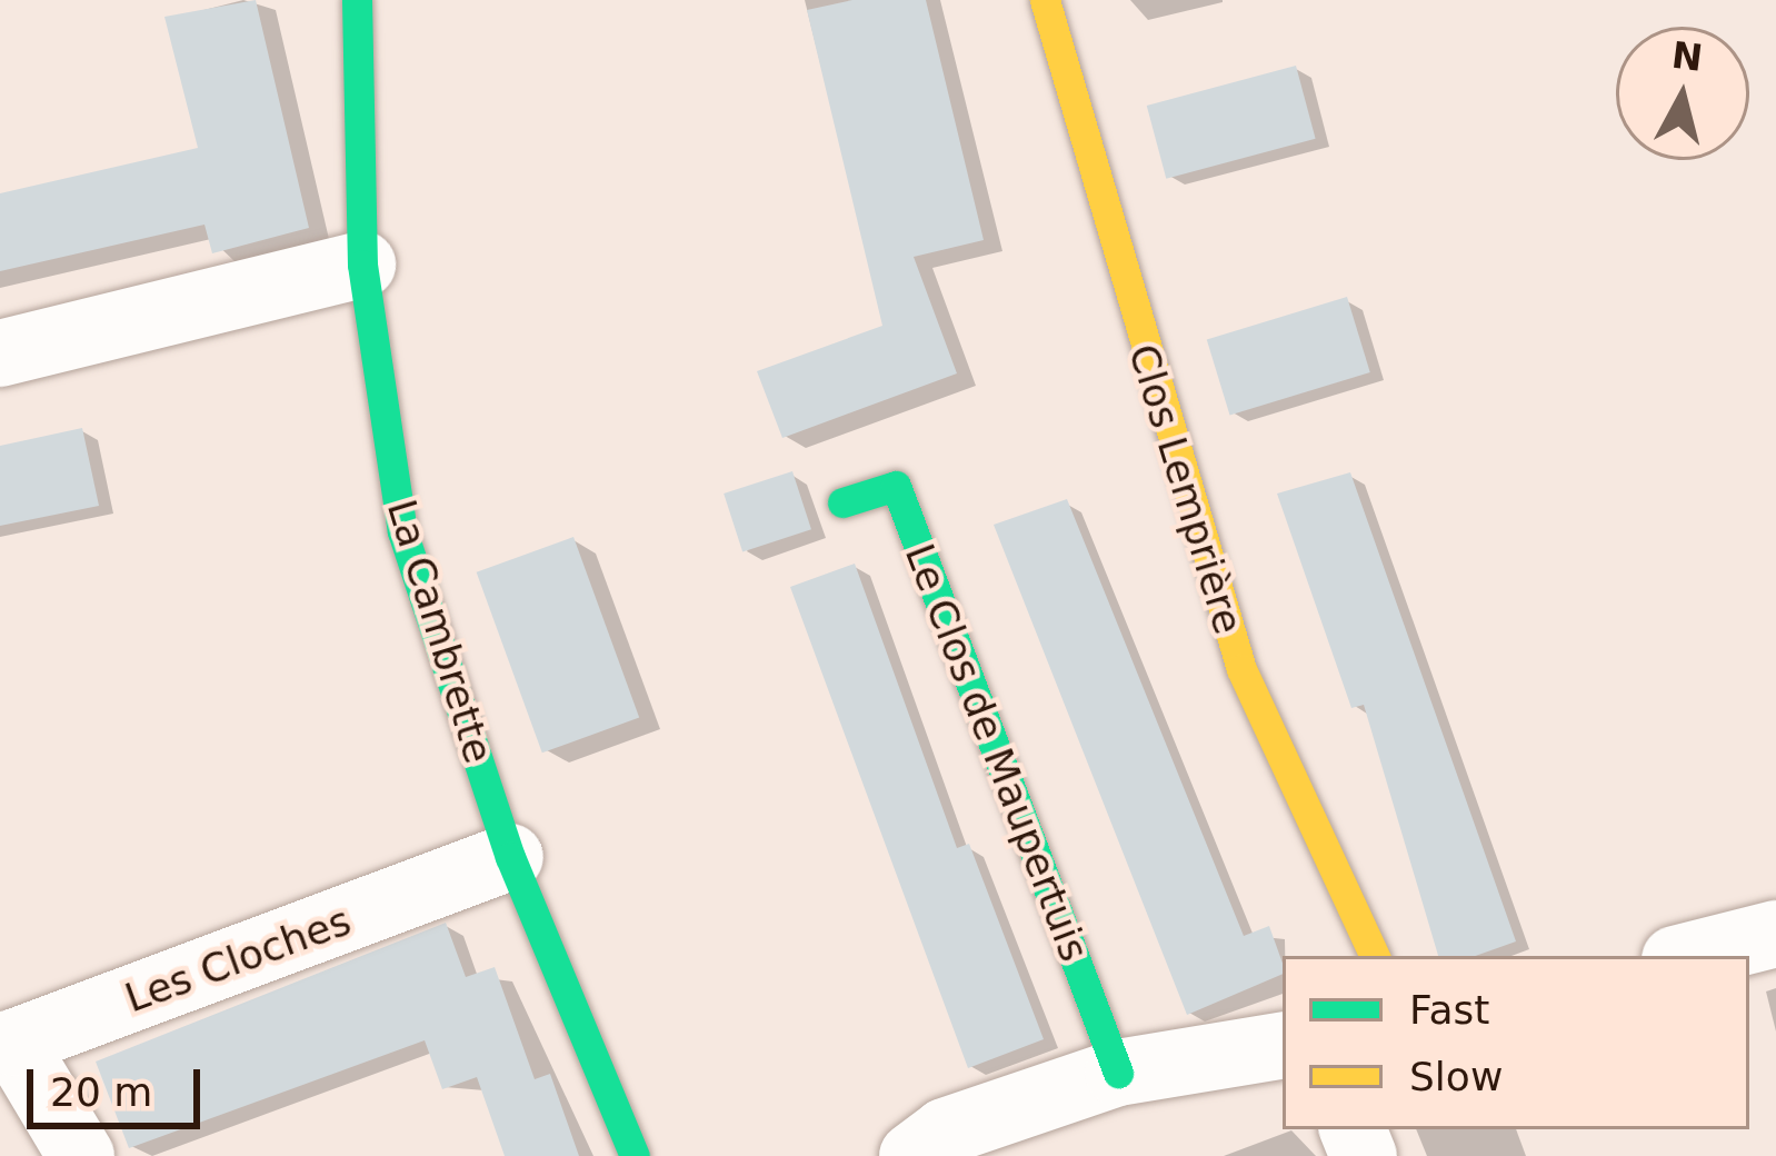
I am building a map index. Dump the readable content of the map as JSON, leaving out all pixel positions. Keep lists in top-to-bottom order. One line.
{"streets":{"street":["Clos Lemprière","La Cambrette","Le Clos de Maupertuis","Les Cloches"]},"crossings":[["La Cambrette","Les Cloches"]],"legend":["Fast","Slow"],"scale_bar":"20 m","north":"top"}
